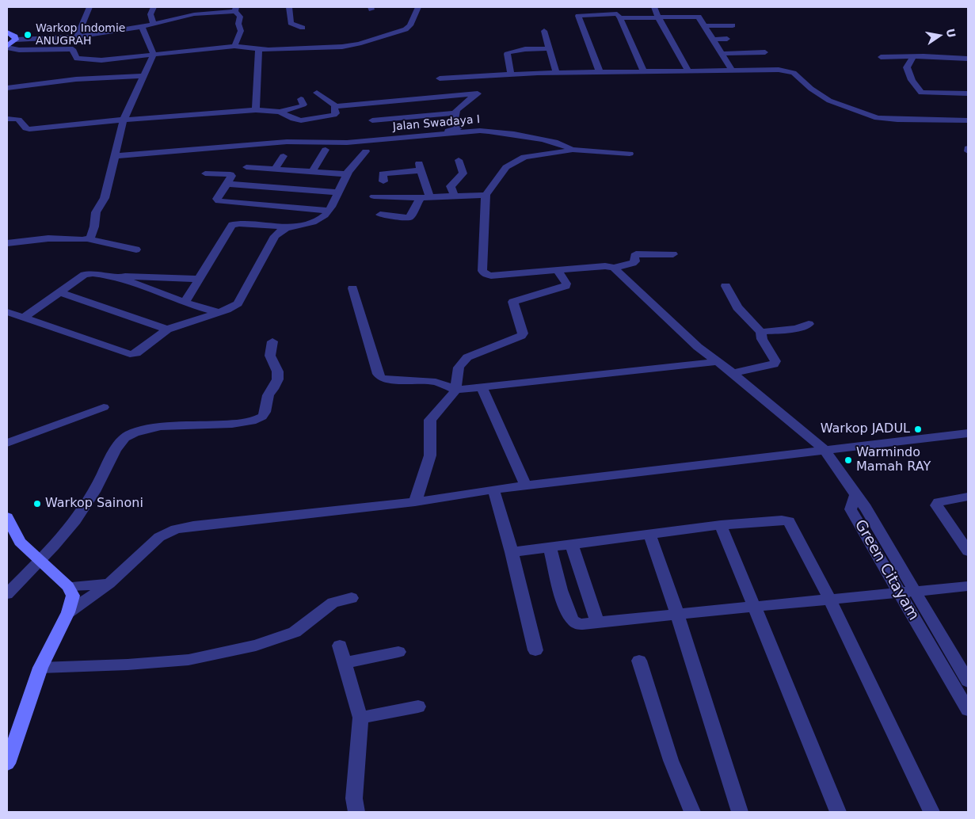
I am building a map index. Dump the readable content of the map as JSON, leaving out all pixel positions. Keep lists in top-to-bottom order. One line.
{"streets":{"street":["Jalan Swadaya I","Green Citayam"]},"places":["Warkop Indomie ANUGRAH","Warkop JADUL","Warmindo Mamah RAY","Warkop Sainoni"],"north":"right"}
